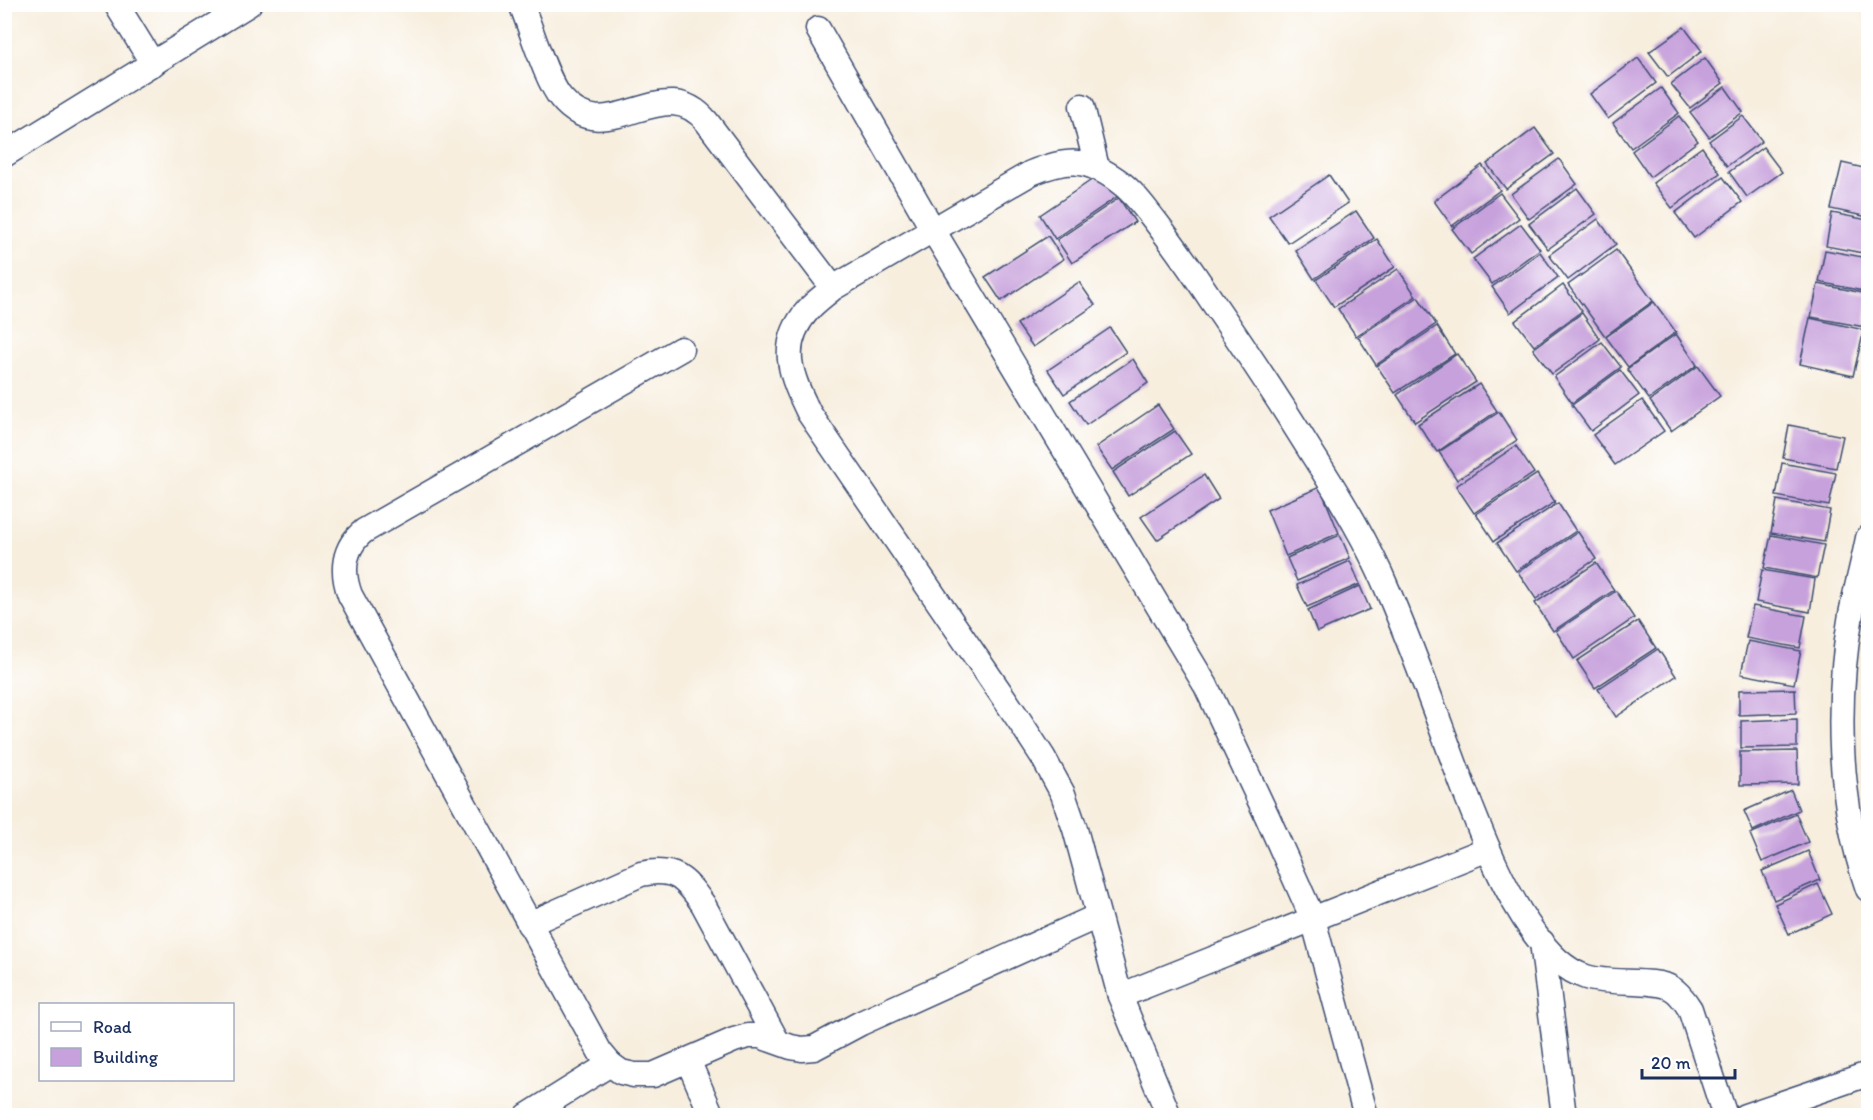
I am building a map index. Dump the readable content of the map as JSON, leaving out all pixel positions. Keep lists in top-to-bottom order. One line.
{"legend":["Road","Building"],"scale_bar":"20 m"}
